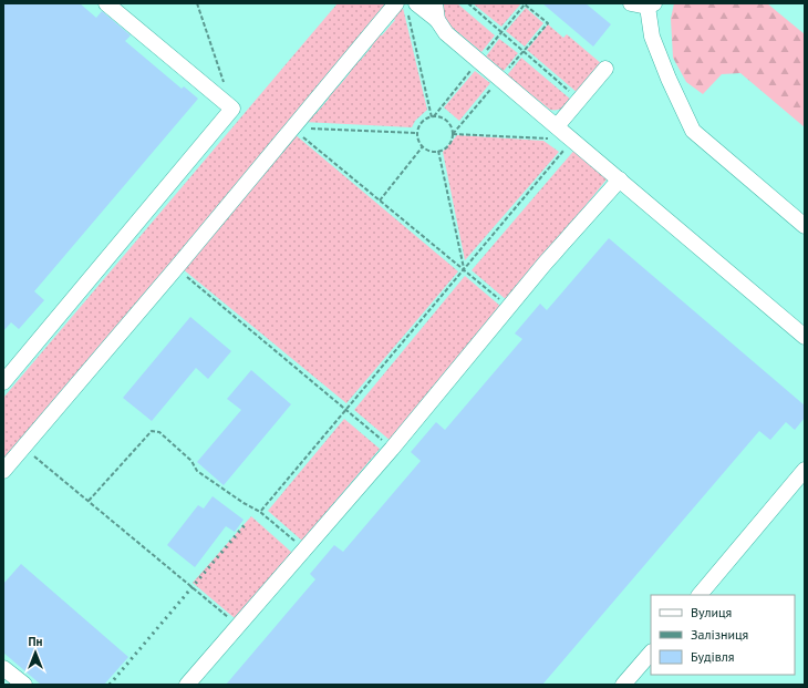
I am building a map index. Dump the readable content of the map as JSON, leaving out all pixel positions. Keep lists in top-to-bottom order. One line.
{"legend":["Вулиця","Залізниця","Будівля"],"north":"top"}
